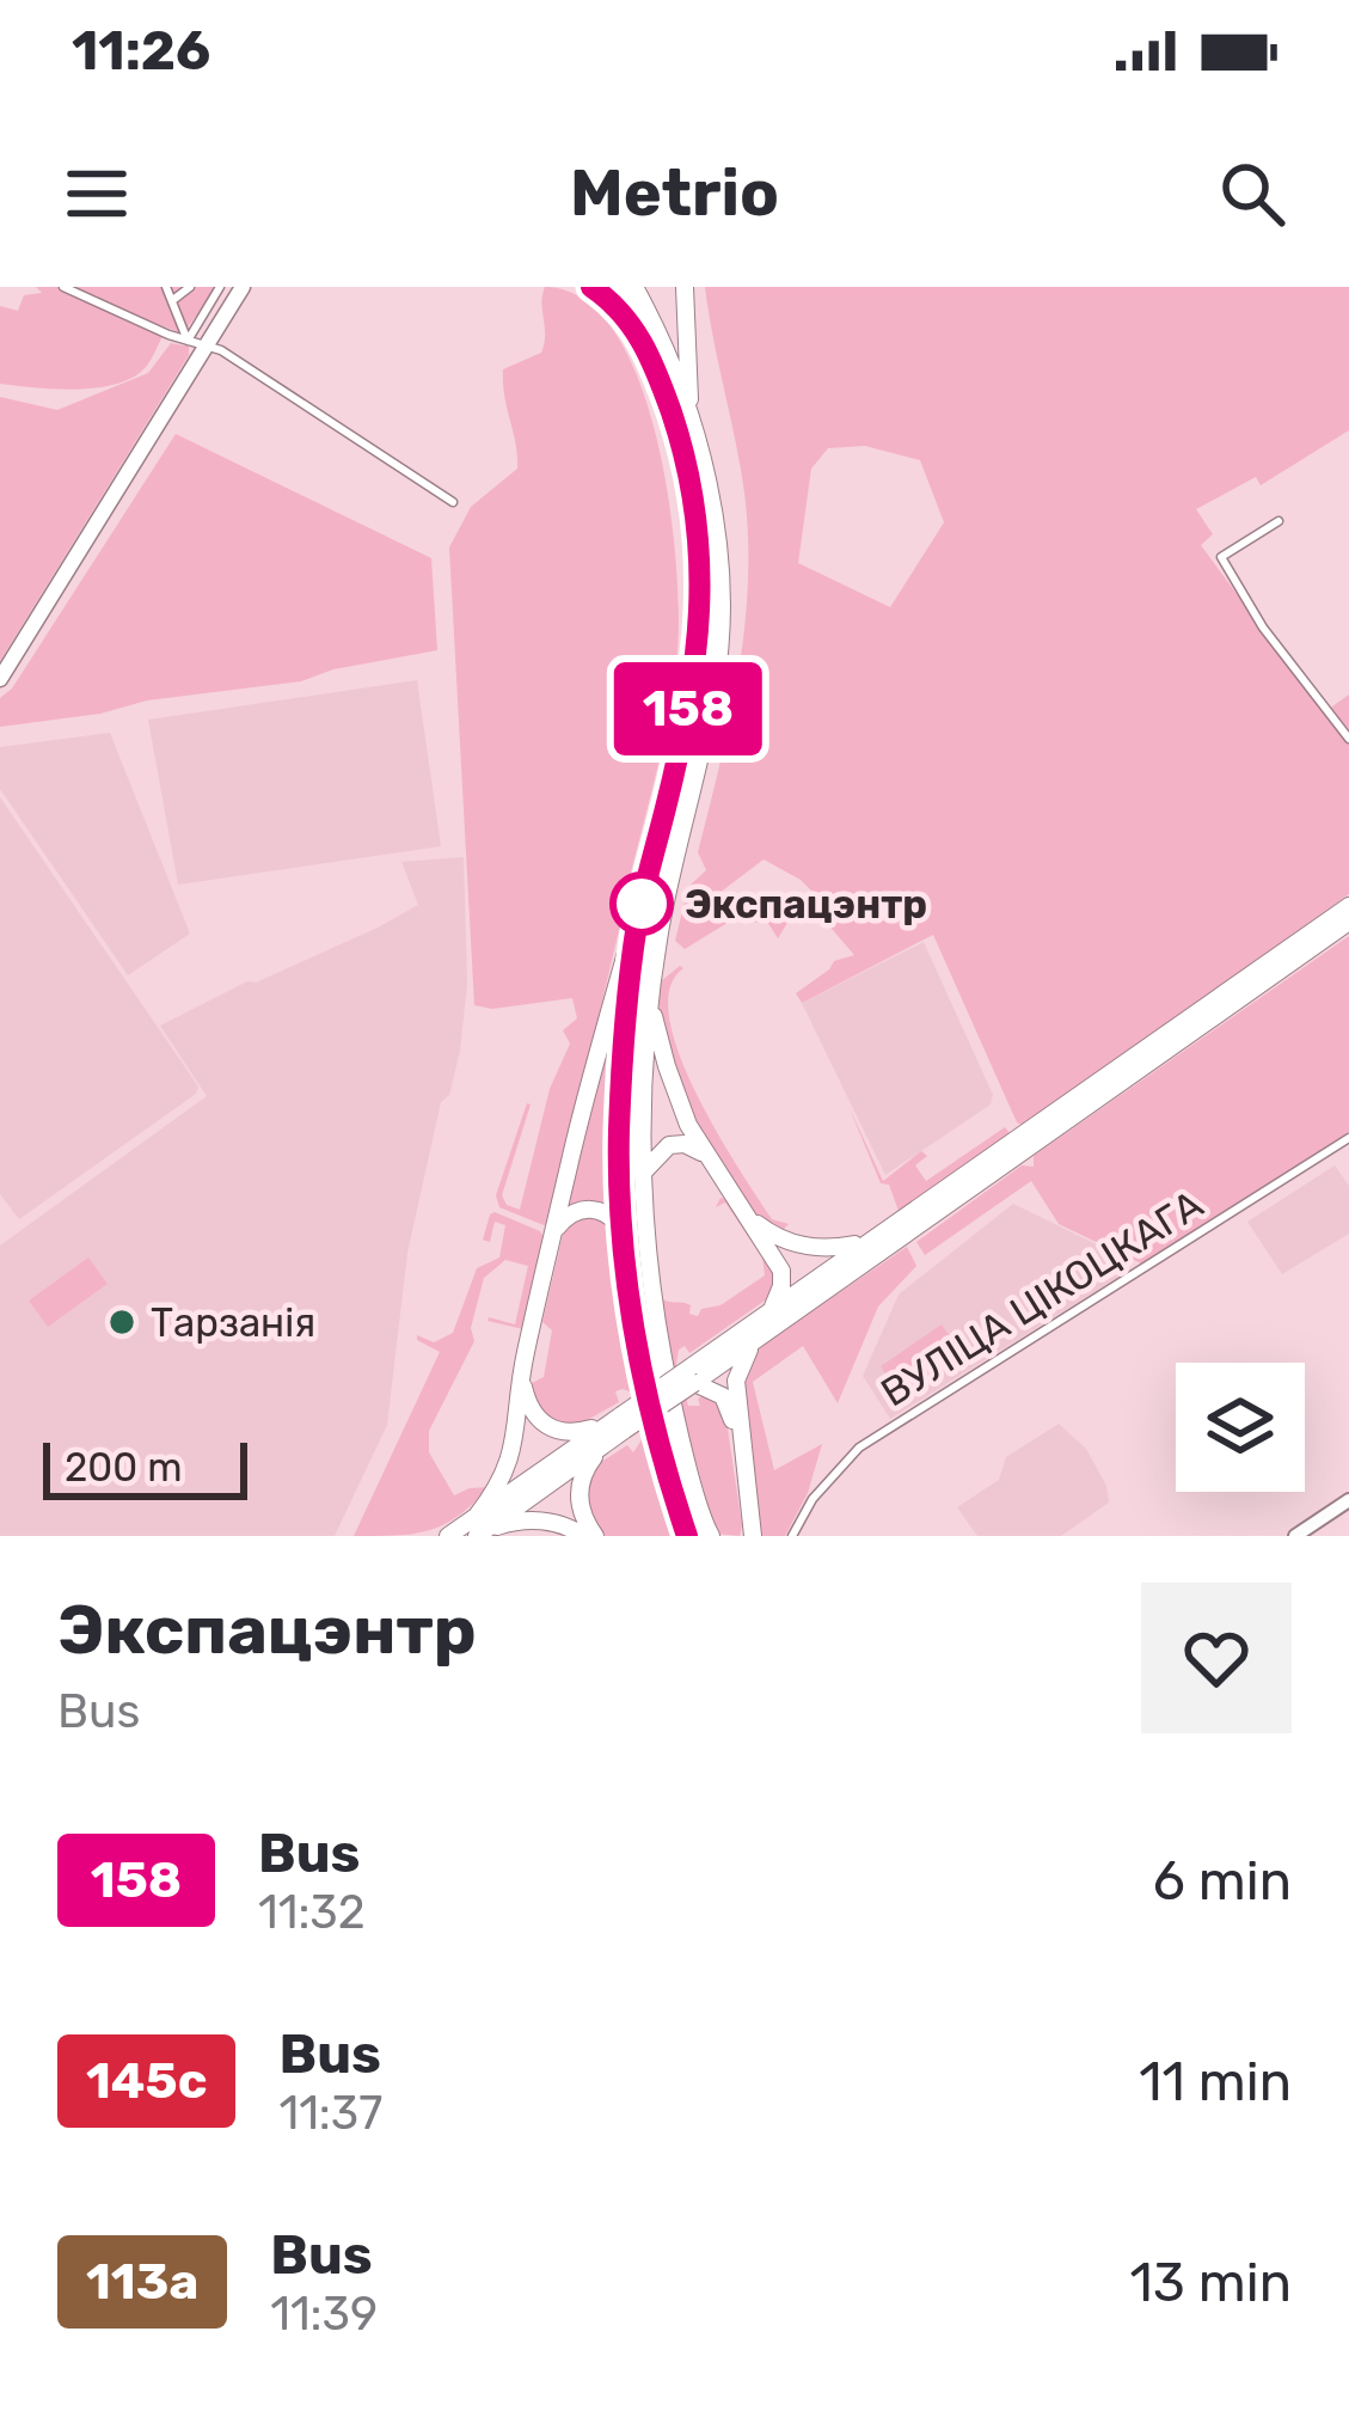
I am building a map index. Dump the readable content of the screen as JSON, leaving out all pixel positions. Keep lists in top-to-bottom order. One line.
{"streets":{"street":["ВУЛІЦА ЦІКОЦКАГА"]},"places":["Экспацэнтр","Тарзанія"],"lines":["bus line 158"],"scale_bar":"200 m","page":{"status":"11:26","header":"Metrio","on_map":"158","scale":"200 m","heading":["Экспацэнтр","Bus"],"list":[{"mark":"158","name":"Bus","note":"11:32","value":"6 min"},{"mark":"145с","name":"Bus","note":"11:37","value":"11 min"},{"mark":"113а","name":"Bus","note":"11:39","value":"13 min"}]}}
